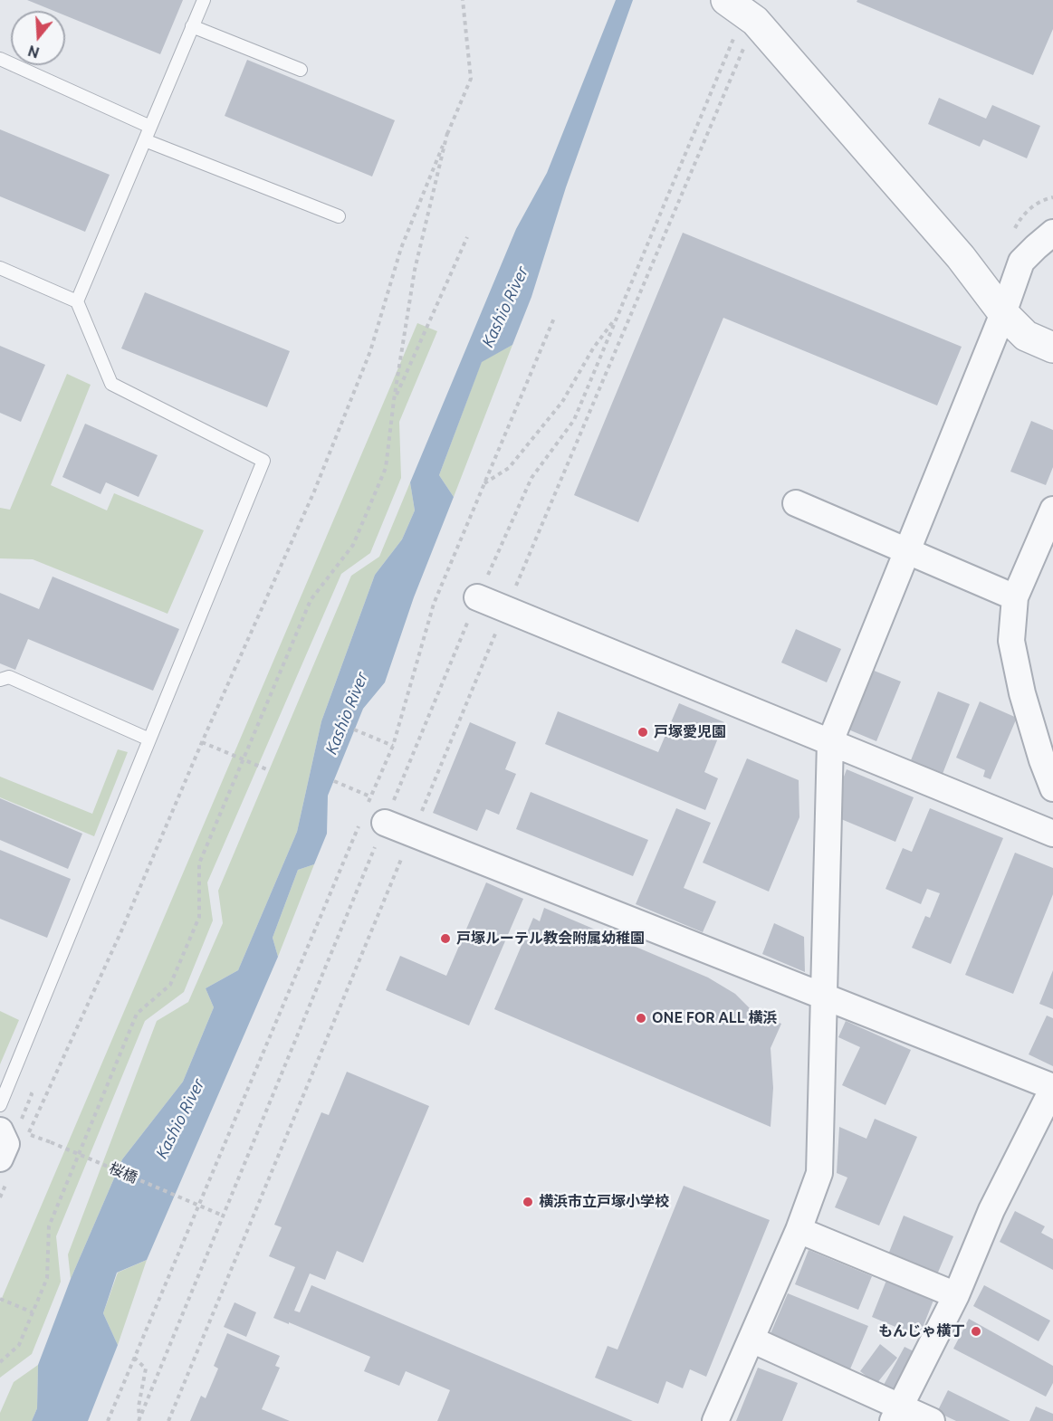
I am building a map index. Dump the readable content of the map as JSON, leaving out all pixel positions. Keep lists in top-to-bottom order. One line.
{"streets":{"path":["桜橋"]},"water":["Kashio River"],"places":["戸塚愛児園","戸塚ルーテル教会附属幼稚園","ONE FOR ALL 横浜","横浜市立戸塚小学校","もんじゃ横丁"],"north":"bottom"}
